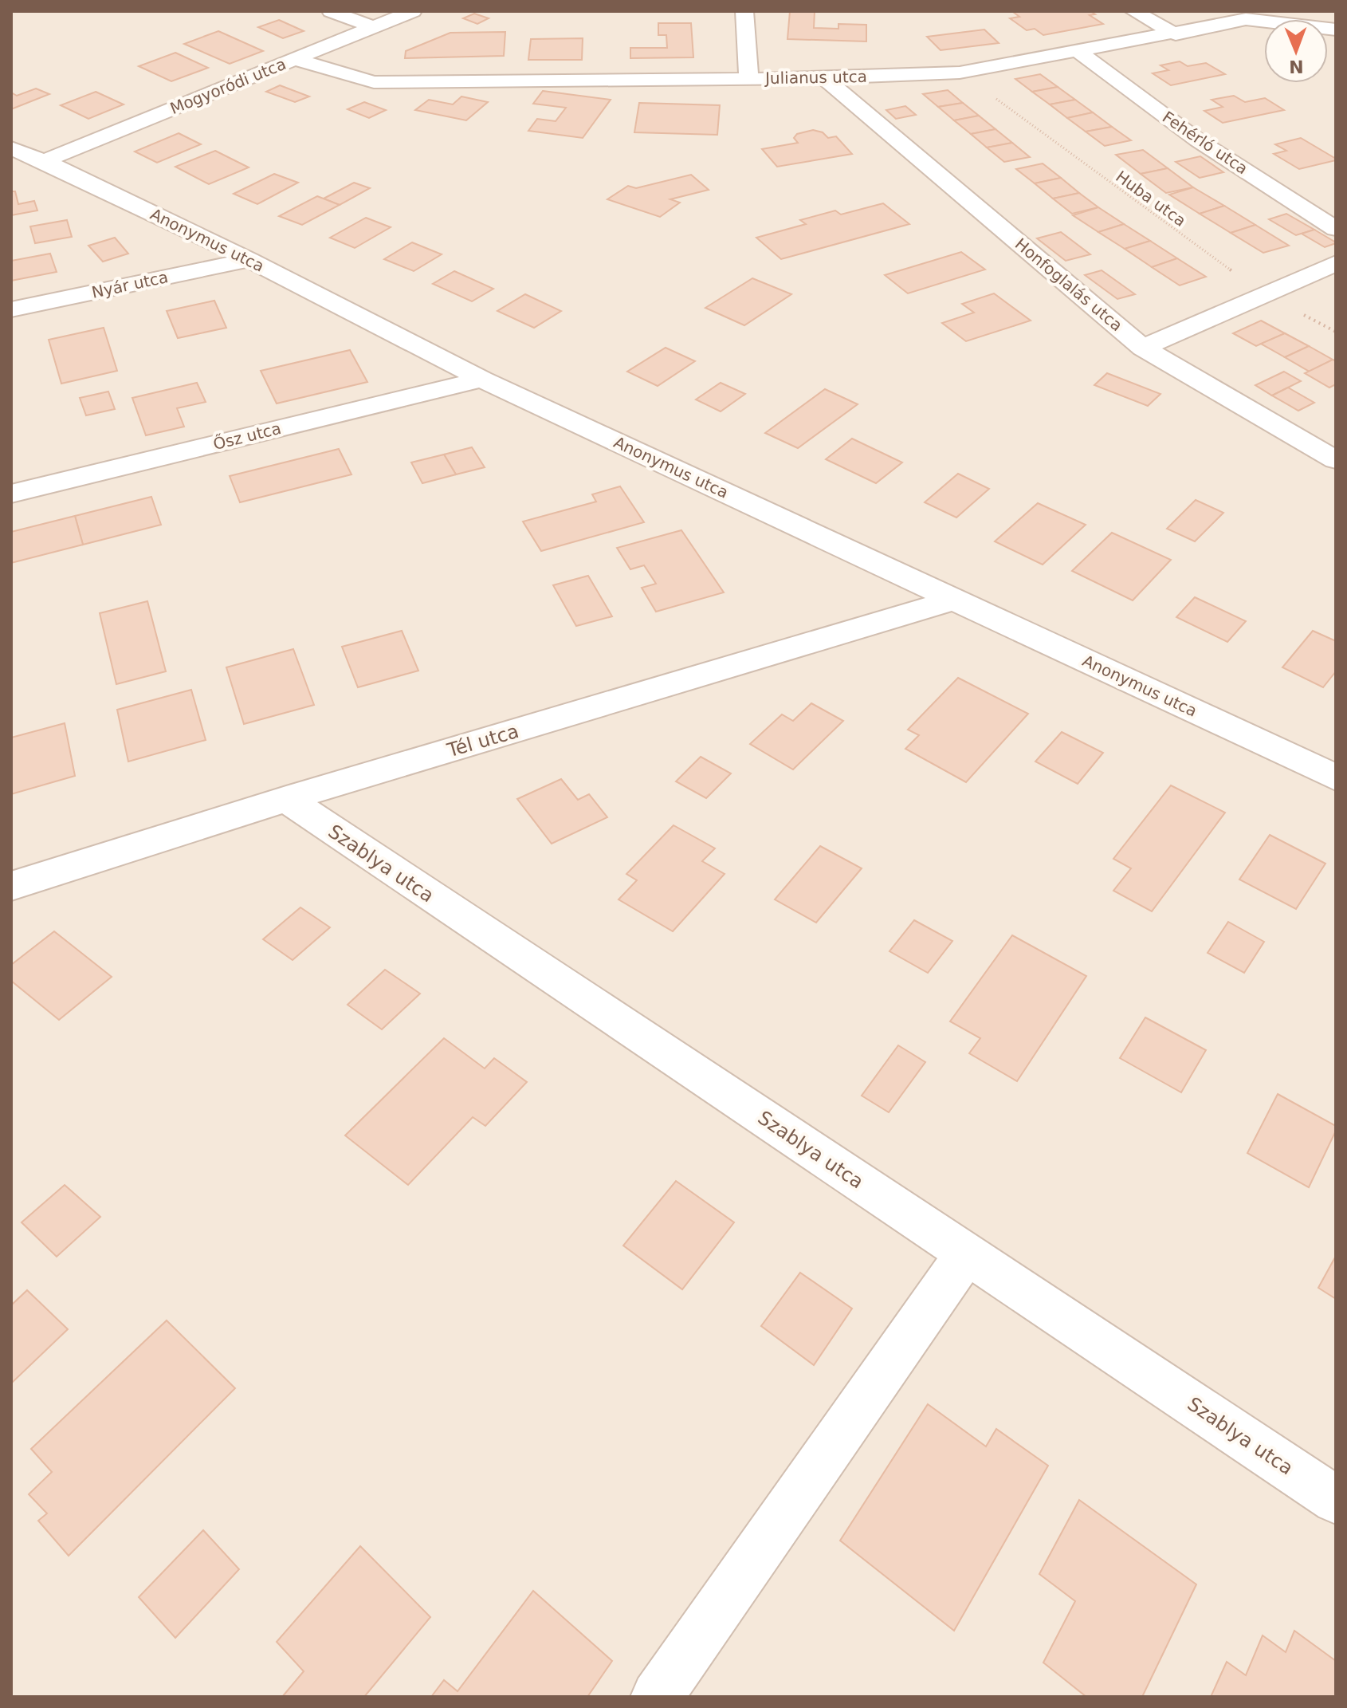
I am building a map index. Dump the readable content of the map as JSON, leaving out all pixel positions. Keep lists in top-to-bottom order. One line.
{"streets":{"street":["Julianus utca","Mogyoródi utca","Fehérló utca","Anonymus utca","Nyár utca","Honfoglalás utca","Ősz utca","Tél utca","Szablya utca"],"path":["Huba utca"]},"crossings":[["Julianus utca","Mogyoródi utca"],["Julianus utca","Fehérló utca"],["Julianus utca","Huba utca"],["Julianus utca","Honfoglalás utca"],["Mogyoródi utca","Anonymus utca"],["Anonymus utca","Nyár utca"],["Anonymus utca","Ősz utca"],["Anonymus utca","Tél utca"],["Tél utca","Szablya utca"]],"north":"bottom"}
